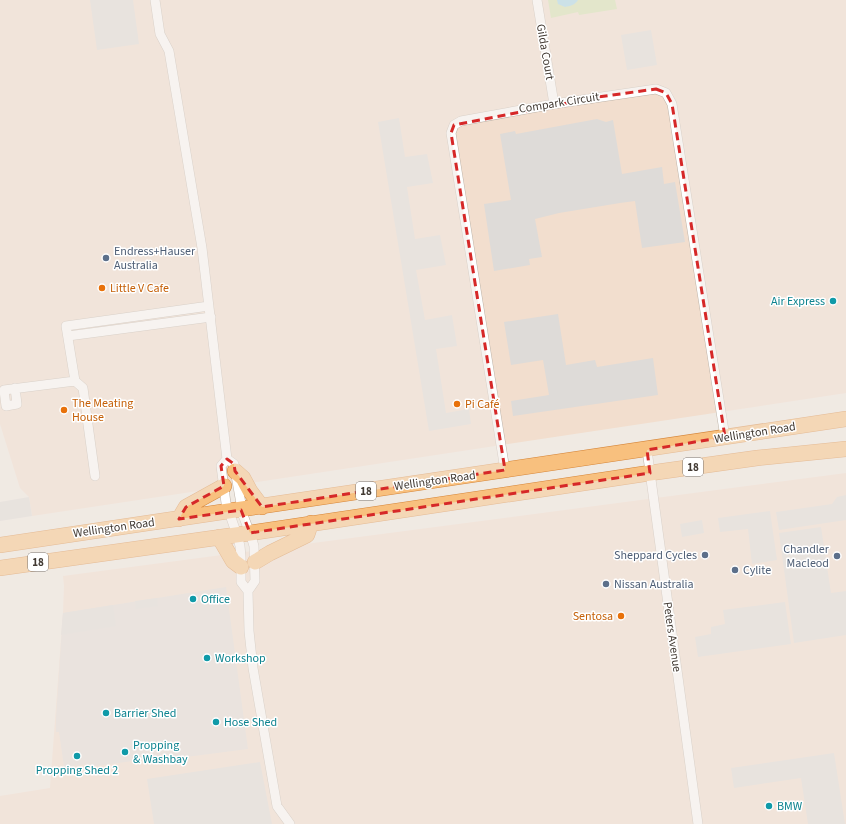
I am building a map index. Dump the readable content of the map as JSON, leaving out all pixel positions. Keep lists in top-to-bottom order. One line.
{"streets":{"highway":["Wellington Road","18"],"street":["Gilda Court","Compark Circuit","Peters Avenue"]},"crossings":[["Gilda Court","Compark Circuit"],["Compark Circuit","Wellington Road"],["Wellington Road","Peters Avenue"]],"places":["Endress+Hauser Australia","Little V Cafe","Air Express","Pi Café","The Meating House","Sheppard Cycles","Chandler Macleod","Cylite","Nissan Australia","Office","Sentosa","Workshop","Barrier Shed","Hose Shed","Propping & Washbay","Propping Shed 2","BMW"]}
